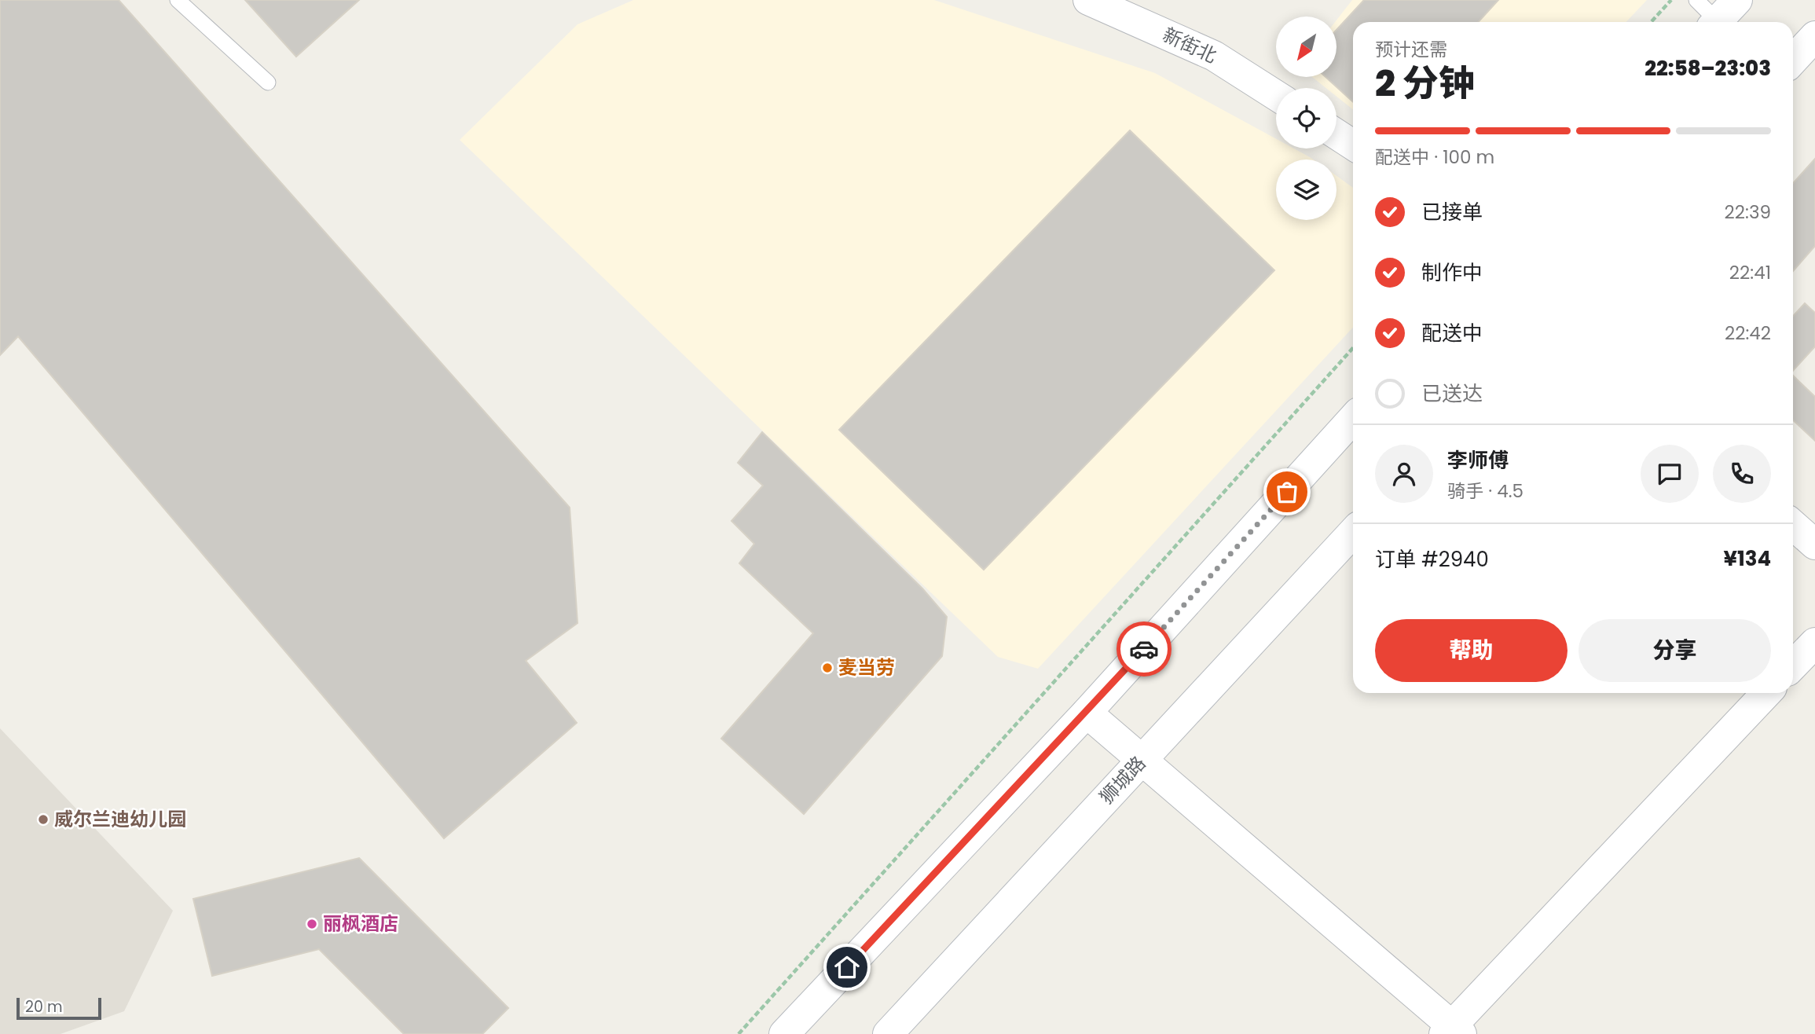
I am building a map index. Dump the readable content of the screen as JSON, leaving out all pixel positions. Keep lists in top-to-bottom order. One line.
{"streets":{"street":["新街北","狮城路"]},"places":["麦当劳","威尔兰迪幼儿园","丽枫酒店"],"scale_bar":"20 m","north":"bottom left","page":{"heading":["2 分钟","预计还需","22:58–23:03"],"panel":["李师傅","骑手 · 4.5","订单 #2940","¥134"],"bar":"配送中 · 100 m","list":[["已接单","22:39"],["制作中","22:41"],["配送中","22:42"],"已送达"],"buttons":["帮助","分享"],"scale":"20 m"}}
